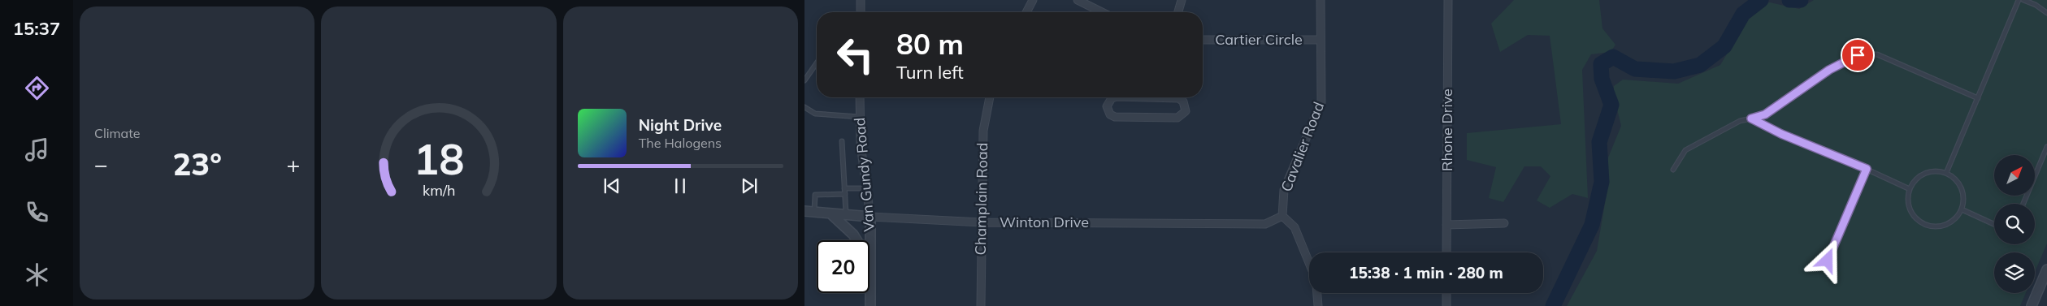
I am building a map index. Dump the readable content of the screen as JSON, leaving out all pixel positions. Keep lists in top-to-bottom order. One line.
{"streets":{"street":["Cartier Circle","Rhone Drive","Cavalier Road","Van Gundy Road","Champlain Road","Winton Drive"]},"crossings":[["Cartier Circle","Cavalier Road"],["Cavalier Road","Winton Drive"],["Van Gundy Road","Winton Drive"],["Champlain Road","Winton Drive"]],"north":"top right","page":{"tabs":"15:37","tile":"Climate","turn":["80 m","Turn left"],"song":["Night Drive","The Halogens"],"heat":["−","23°","+"],"limit":"20","trip":"15:38 · 1 min · 280 m","gauge":["18","km/h"]}}
